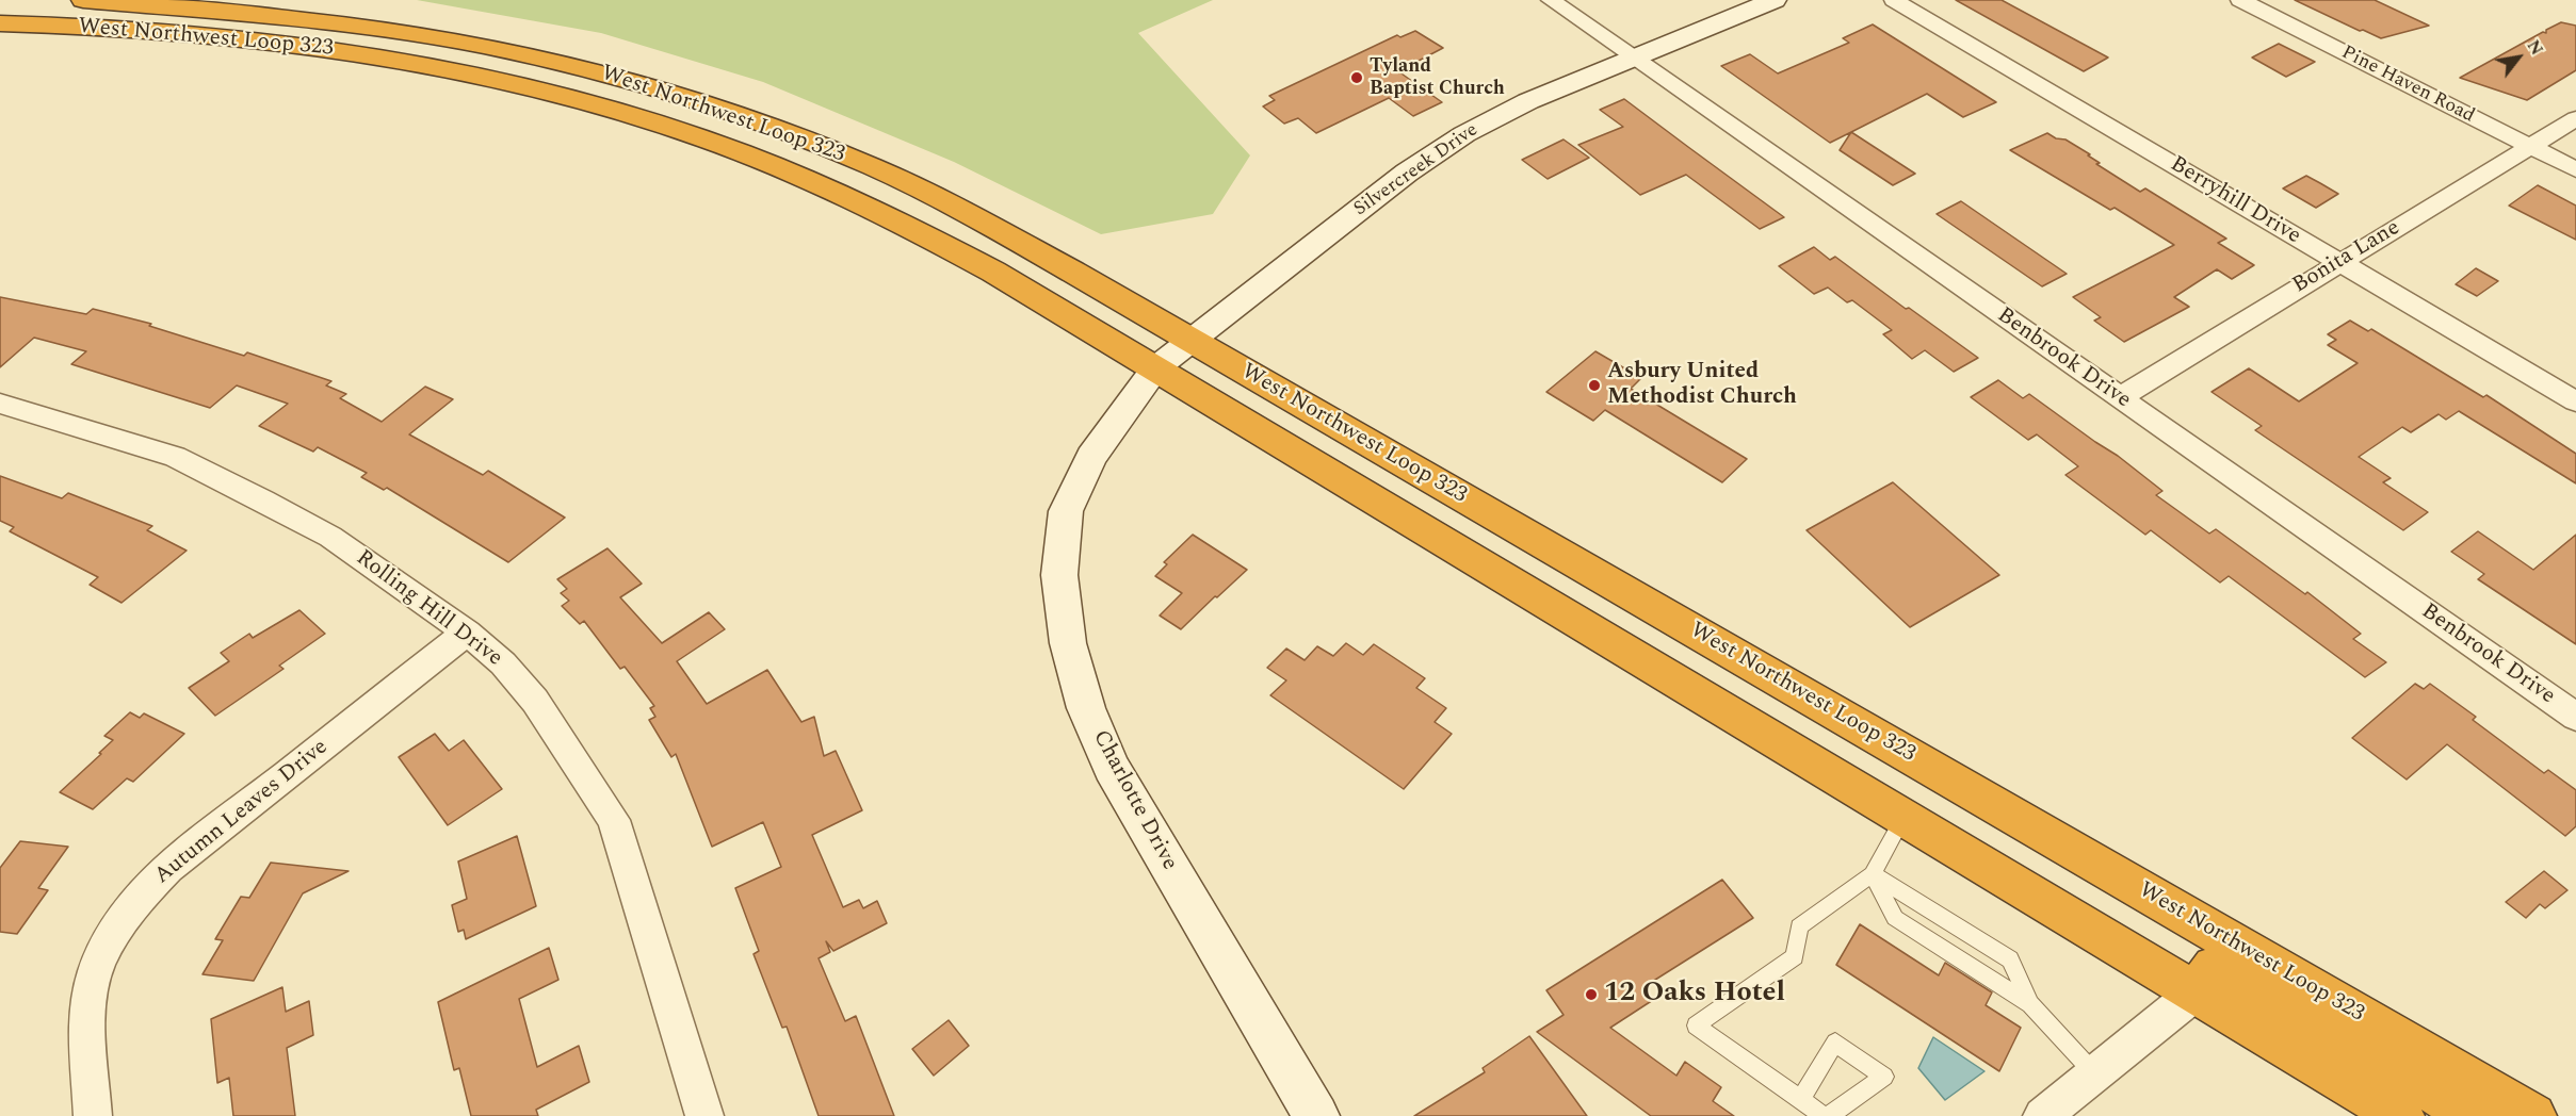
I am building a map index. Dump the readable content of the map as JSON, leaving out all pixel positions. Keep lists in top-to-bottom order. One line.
{"streets":{"highway":["West Northwest Loop 323"],"street":["Pine Haven Road","Silvercreek Drive","Berryhill Drive","Bonita Lane","Benbrook Drive","Rolling Hill Drive","Charlotte Drive","Autumn Leaves Drive"]},"crossings":[["West Northwest Loop 323","Silvercreek Drive"],["West Northwest Loop 323","Charlotte Drive"],["Pine Haven Road","Bonita Lane"],["Silvercreek Drive","Benbrook Drive"],["Silvercreek Drive","Charlotte Drive"],["Berryhill Drive","Bonita Lane"],["Bonita Lane","Benbrook Drive"],["Rolling Hill Drive","Autumn Leaves Drive"]],"places":["Tyland Baptist Church","Asbury United Methodist Church","12 Oaks Hotel"],"north":"top right"}
